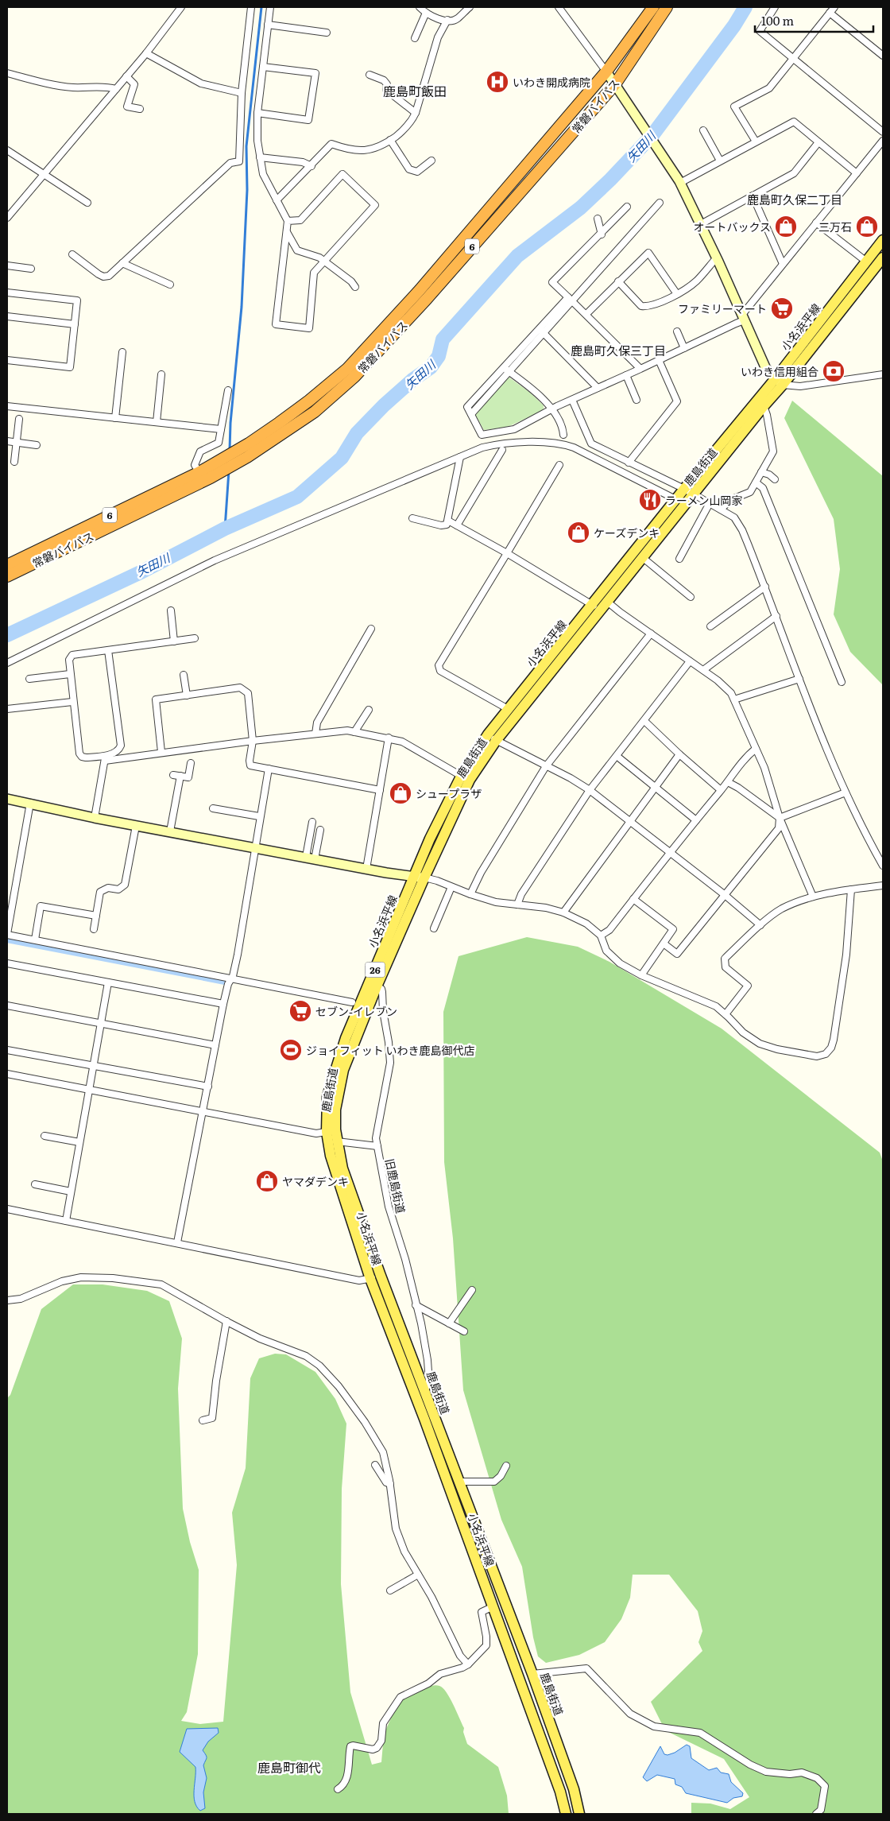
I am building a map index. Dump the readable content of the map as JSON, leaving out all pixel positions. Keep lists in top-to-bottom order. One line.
{"streets":{"highway":["常磐バイパス","6"],"main road":["小名浜平線","鹿島街道","26"],"street":["旧鹿島街道"]},"crossings":[["小名浜平線","鹿島街道"],["鹿島街道","旧鹿島街道"]],"districts":["鹿島町飯田","鹿島町久保二丁目","鹿島町久保三丁目","鹿島町御代"],"water":["矢田川"],"places":{"hospital":["いわき開成病院"],"shop":["オートバックス","三万石","ケーズデンキ","シュープラザ","ヤマダデンキ"],"supermarket":["ファミリーマート","セブン-イレブン"],"bank":["いわき信用組合"],"restaurant":["ラーメン山岡家"],"sports":["ジョイフィット いわき鹿島御代店"]},"scale_bar":"100 m"}
